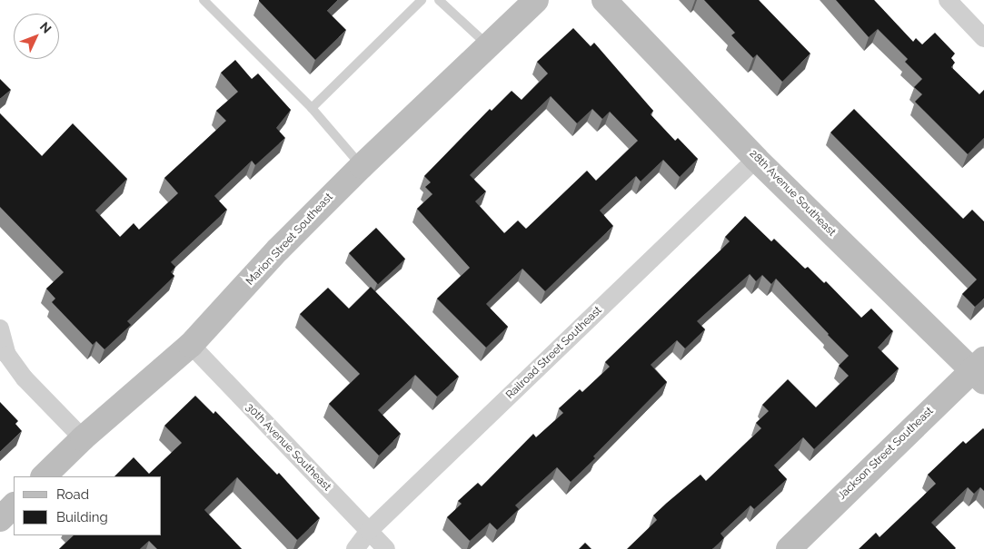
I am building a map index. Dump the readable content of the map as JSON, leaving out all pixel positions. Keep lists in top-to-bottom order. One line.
{"streets":{"street":["28th Avenue Southeast","Marion Street Southeast","Railroad Street Southeast","30th Avenue Southeast","Jackson Street Southeast"]},"crossings":[["28th Avenue Southeast","Railroad Street Southeast"],["28th Avenue Southeast","Jackson Street Southeast"],["Marion Street Southeast","30th Avenue Southeast"],["Railroad Street Southeast","30th Avenue Southeast"]],"legend":["Road","Building"],"north":"top right"}
